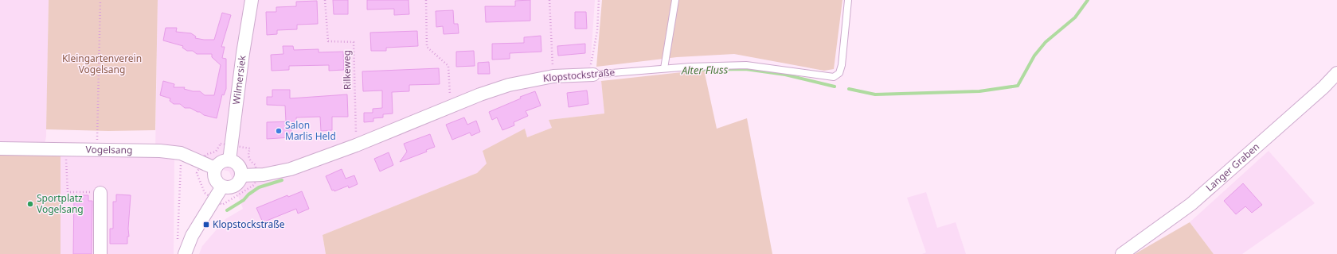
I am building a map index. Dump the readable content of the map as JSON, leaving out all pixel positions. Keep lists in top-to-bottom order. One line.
{"streets":{"street":["Klopstockstraße","Wilmersiek","Vogelsang","Langer Graben"],"path":["Rilkeweg"]},"crossings":[["Rilkeweg","Klopstockstraße"],["Klopstockstraße","Wilmersiek"],["Klopstockstraße","Vogelsang"],["Wilmersiek","Vogelsang"]],"water":["Alter Fluss"],"parks":["Kleingartenverein Vogelsang"],"places":{"other":["Salon Marlis Held","Sportplatz Vogelsang"],"transit":["Klopstockstraße"]}}
